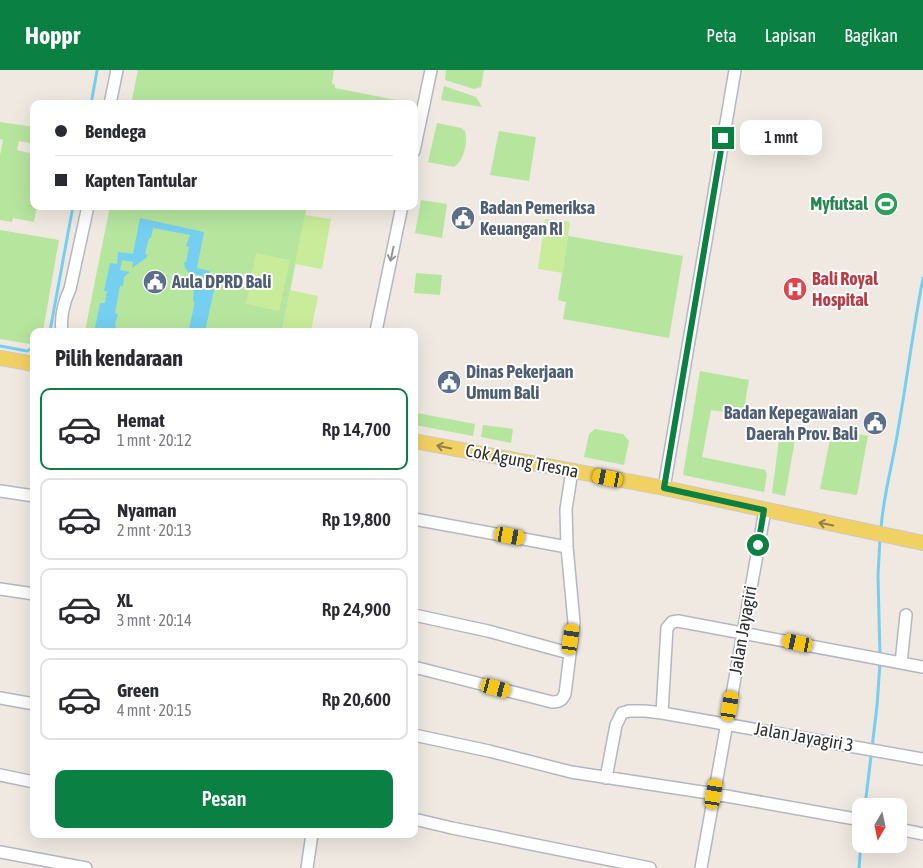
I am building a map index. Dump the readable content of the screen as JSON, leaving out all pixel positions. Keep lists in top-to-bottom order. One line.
{"streets":{"main road":["Cok Agung Tresna"],"street":["Jalan Jayagiri","Jalan Jayagiri 3"]},"crossings":[["Cok Agung Tresna","Jalan Jayagiri"],["Jalan Jayagiri","Jalan Jayagiri 3"]],"one_way":["Cok Agung Tresna"],"places":{"sports":["Myfutsal"],"public building":["Badan Pemeriksa Keuangan RI","Aula DPRD Bali","Dinas Pekerjaan Umum Bali","Badan Kepegawaian Daerah Prov. Bali"],"hospital":["Bali Royal Hospital"]},"north":"bottom","page":{"header":"Hoppr","nav":["Peta","Lapisan","Bagikan"],"banner":["Bendega","Kapten Tantular"],"bubble":"1 mnt","heading":"Pilih kendaraan","list":[{"name":"Hemat","note":"1 mnt · 20:12","value":"Rp 14,700"},{"name":"Nyaman","note":"2 mnt · 20:13","value":"Rp 19,800"},{"name":"XL","note":"3 mnt · 20:14","value":"Rp 24,900"},{"name":"Green","note":"4 mnt · 20:15","value":"Rp 20,600"}],"buttons":"Pesan"}}
